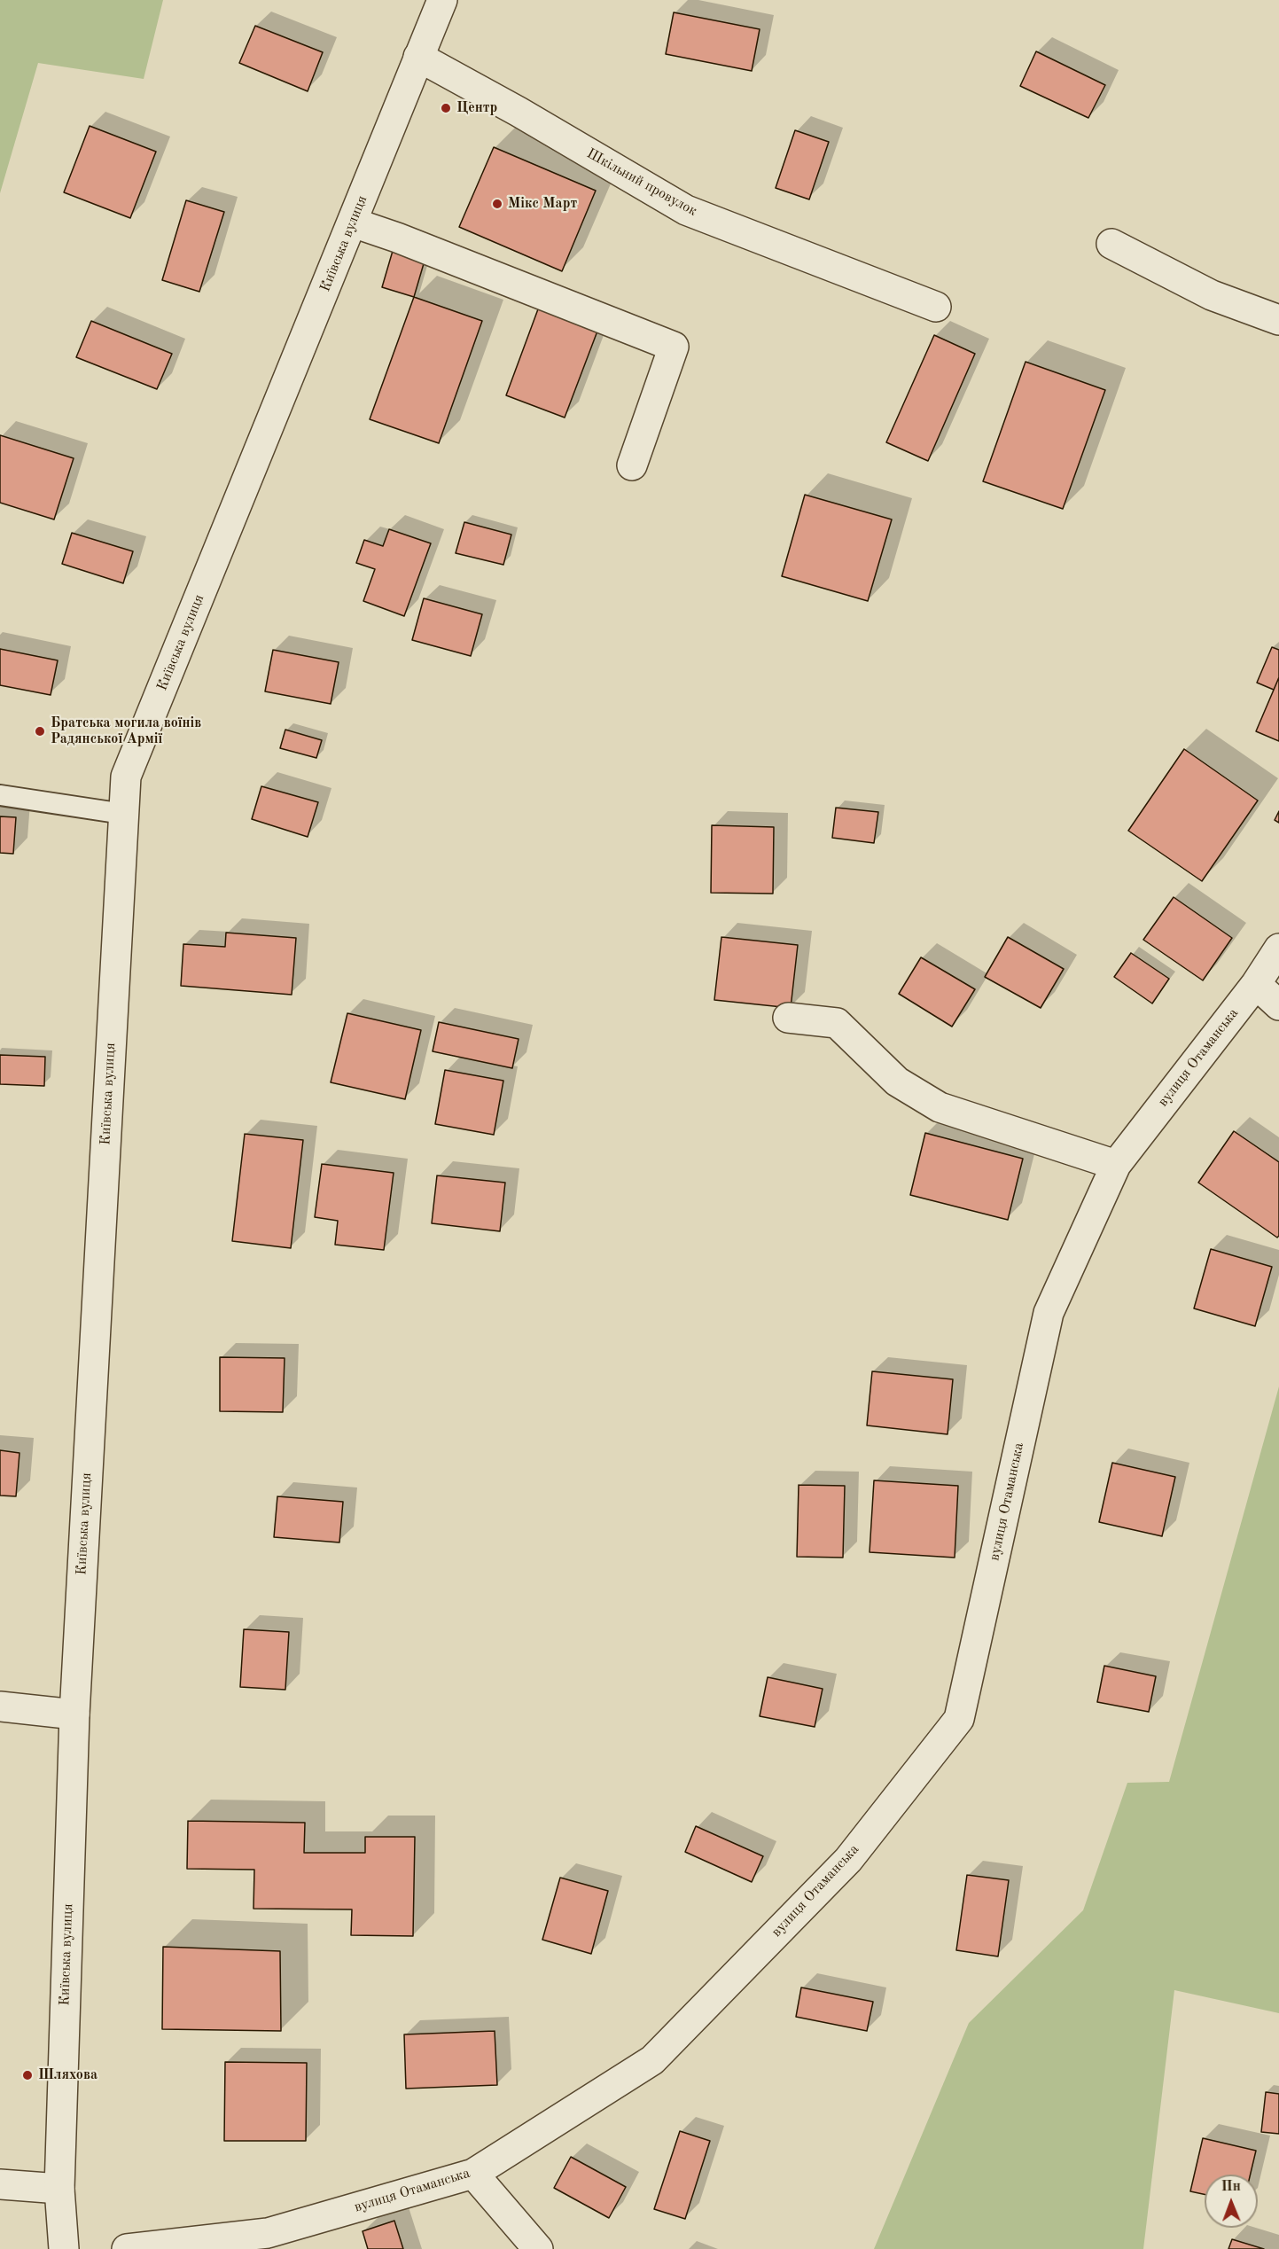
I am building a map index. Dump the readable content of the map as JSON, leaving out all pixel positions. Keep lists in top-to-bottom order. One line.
{"streets":{"street":["Шкільний провулок","Київська вулиця","вулиця Отаманська"]},"crossings":[["Шкільний провулок","Київська вулиця"]],"places":["Центр","Мікс Март","Братська могила воїнів Радянської Армії","Шляхова"],"north":"top"}
